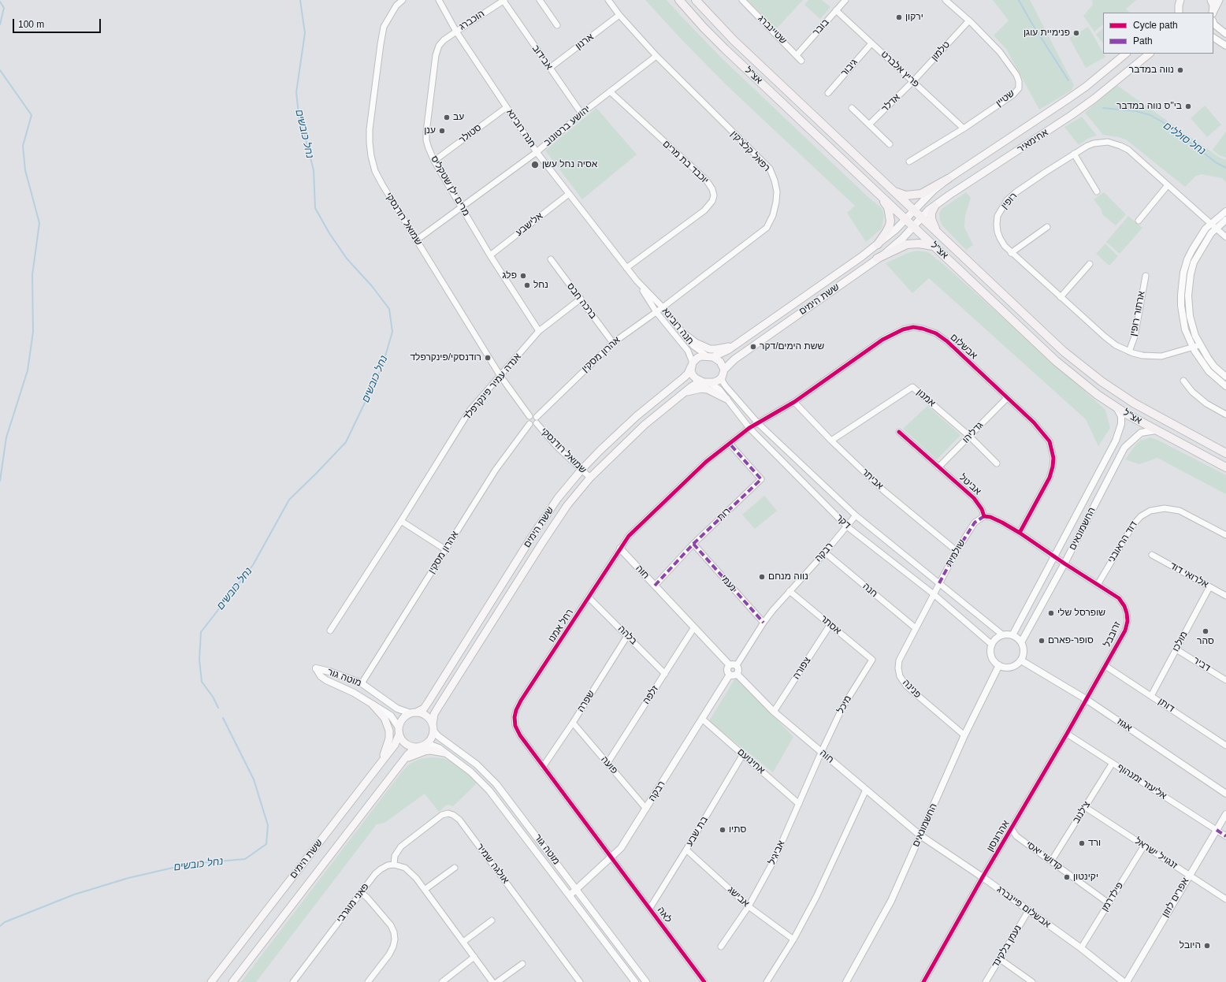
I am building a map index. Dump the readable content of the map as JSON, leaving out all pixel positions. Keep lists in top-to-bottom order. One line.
{"streets":{"main road":["אצ\"ל","אחימאיר","ששת הימים"],"street":["הוכברג","בובר","שטיינברג","ארנון","טלמון","אבידוב","גיבור","פריץ אלברט","שטיין","אדלר","יהושע ברטונוב","חנה רובינא","סטולר","רפאל קלצ'קין","יוכבד בת מרים","מרים ילן שטקליס","רופין","שמואל רודנסקי","אלישבע","ברכה חבס","ארתור רופין","אבשלום","אהרון מסקין","אנדה עמיר פינקרפלד","אמנון","גדליהו","אביתר","אביטל","רות","דקר","החשמונאים","דוד הראובני","רבקה","שולמית","חוה","אלרואי דוד","נעמי","חנה","אסתר","רחל אמנו","זרובבל","בלהה","מולכו","דביר","צפורה","מוטה גור","פנינה","זלפה","שפרה","מיכל","דותן","אגוז","אחינועם","פועה","אליעזר זמנהוף","צ'לנוב","בת שבע","אהרונסון","אביגיל","זנגויל ישראל","קדושי יאסי","אולגה שמיר","אבישג","פילדרמן","אפרים לוזון","פאני מוגרבי","אבשלום פיינברג","לאה","נעמן בלקינד"]},"crossings":[["הוכברג","אבידוב"],["הוכברג","חנה רובינא"],["הוכברג","מרים ילן שטקליס"],["בובר","שטיינברג"],["בובר","פריץ אלברט"],["ארנון","אבידוב"],["ארנון","רפאל קלצ'קין"],["טלמון","פריץ אלברט"],["טלמון","שטיין"],["טלמון","אדלר"],["אבידוב","יהושע ברטונוב"],["גיבור","פריץ אלברט"],["פריץ אלברט","שטיין"],["פריץ אלברט","אדלר"],["אצ\"ל","אחימאיר"],["אצ\"ל","ששת הימים"],["אצ\"ל","החשמונאים"],["יהושע ברטונוב","חנה רובינא"],["יהושע ברטונוב","רפאל קלצ'קין"],["יהושע ברטונוב","יוכבד בת מרים"],["יהושע ברטונוב","מרים ילן שטקליס"],["יהושע ברטונוב","שמואל רודנסקי"],["חנה רובינא","סטולר"],["חנה רובינא","רפאל קלצ'קין"],["חנה רובינא","יוכבד בת מרים"],["חנה רובינא","מרים ילן שטקליס"],["חנה רובינא","אלישבע"],["חנה רובינא","ששת הימים"],["חנה רובינא","אהרון מסקין"],["חנה רובינא","דקר"],["סטולר","מרים ילן שטקליס"],["אחימאיר","ששת הימים"],["רפאל קלצ'קין","אהרון מסקין"],["מרים ילן שטקליס","אלישבע"],["מרים ילן שטקליס","אנדה עמיר פינקרפלד"],["רופין","ארתור רופין"],["שמואל רודנסקי","ששת הימים"],["שמואל רודנסקי","אהרון מסקין"],["שמואל רודנסקי","אנדה עמיר פינקרפלד"],["ששת הימים","דקר"],["ששת הימים","מוטה גור"],["ברכה חבס","אהרון מסקין"],["ברכה חבס","אנדה עמיר פינקרפלד"],["אבשלום","גדליהו"],["אבשלום","אביתר"],["אבשלום","דקר"],["אבשלום","רחל אמנו"],["אהרון מסקין","מוטה גור"],["אמנון","גדליהו"],["אמנון","אביתר"],["גדליהו","אביטל"],["אביתר","שולמית"],["אביטל","שולמית"],["רות","חוה"],["רות","נעמי"],["רות","רחל אמנו"],["דקר","החשמונאים"],["דקר","רבקה"],["דקר","שולמית"],["דקר","רחל אמנו"],["דקר","פנינה"],["דקר","אגוז"],["החשמונאים","חוה"],["החשמונאים","זרובבל"],["החשמונאים","פנינה"],["החשמונאים","אגוז"],["החשמונאים","אבשלום פיינברג"],["דוד הראובני","זרובבל"],["רבקה","חוה"],["רבקה","נעמי"],["רבקה","חנה"],["רבקה","אסתר"],["רבקה","רחל אמנו"],["רבקה","מוטה גור"],["רבקה","אחינועם"],["רבקה","פועה"],["רבקה","לאה"],["שולמית","פנינה"],["חוה","רחל אמנו"],["חוה","צפורה"],["חוה","זלפה"],["חוה","מיכל"],["חוה","אביגיל"],["חוה","אבשלום פיינברג"],["אלרואי דוד","מולכו"],["חנה","פנינה"],["אסתר","צפורה"],["אסתר","מיכל"],["רחל אמנו","בלהה"],["רחל אמנו","שפרה"],["רחל אמנו","לאה"],["זרובבל","דותן"],["זרובבל","אגוז"],["זרובבל","אהרונסון"],["בלהה","זלפה"],["בלהה","שפרה"],["מולכו","דביר"],["מולכו","דותן"],["זלפה","פועה"],["שפרה","פועה"],["מיכל","אביגיל"],["אגוז","אהרונסון"],["אחינועם","בת שבע"],["אחינועם","אביגיל"],["אליעזר זמנהוף","צ'לנוב"],["אליעזר זמנהוף","אהרונסון"],["אליעזר זמנהוף","אפרים לוזון"],["צ'לנוב","זנגויל ישראל"],["צ'לנוב","קדושי יאסי"],["בת שבע","אבישג"],["בת שבע","לאה"],["אהרונסון","קדושי יאסי"],["אהרונסון","אבשלום פיינברג"],["אביגיל","אבישג"],["זנגויל ישראל","פילדרמן"],["זנגויל ישראל","אפרים לוזון"],["קדושי יאסי","פילדרמן"],["אולגה שמיר","פאני מוגרבי"],["פילדרמן","אבשלום פיינברג"],["אבשלום פיינברג","נעמן בלקינד"]],"water":["נחל כובשים","נחל סוללים"],"places":["ירקון","פנימיית עוגן","נווה במדבר","בי\"ס נווה במדבר","עב","ענן","אסיה נחל עשן","פלג","נחל","ששת הימים/דקר","רודנסקי/פינקרפלד","נווה מנחם","שופרסל שלי","סהר","סופר-פארם","סתיו","ורד","יקינטון","היובל"],"legend":["Cycle path","Path"],"scale_bar":"100 m"}
